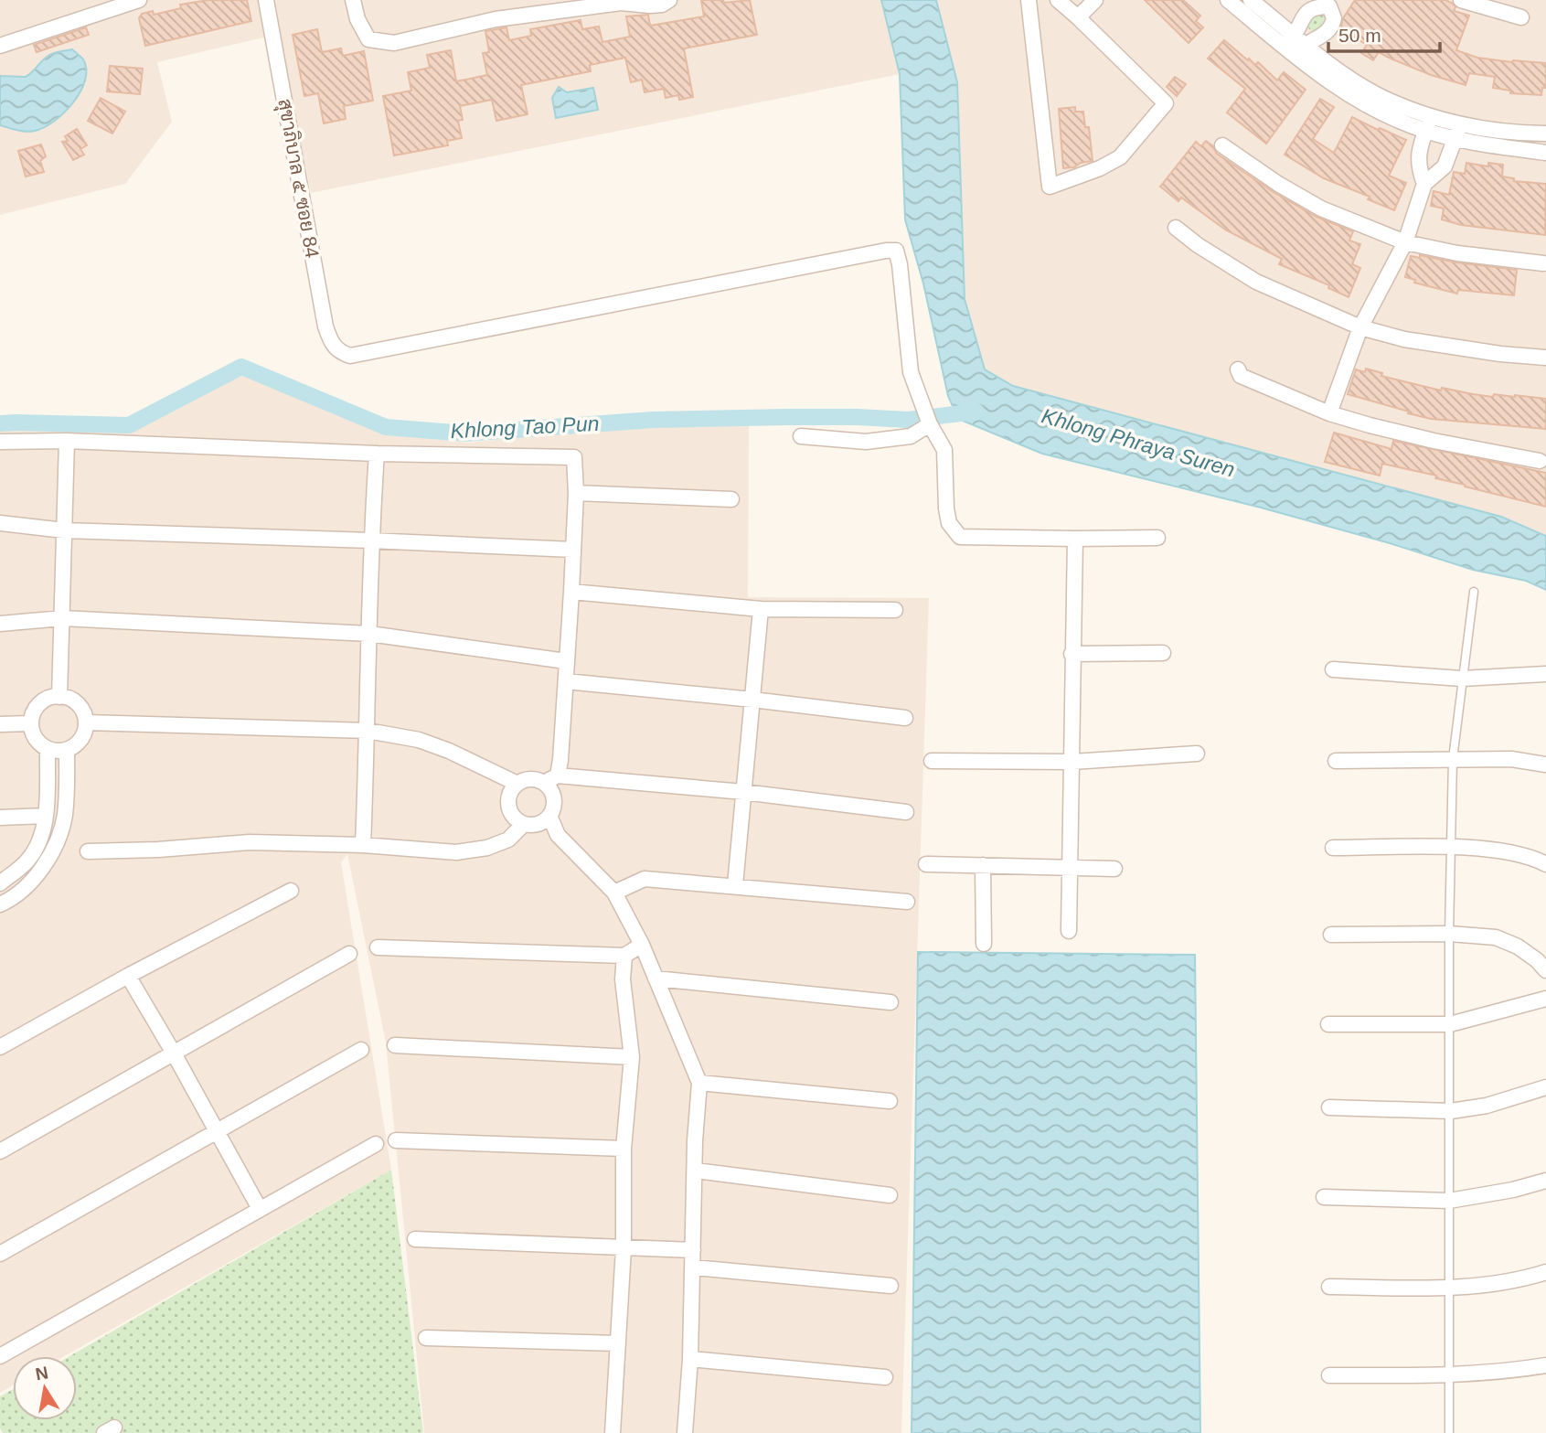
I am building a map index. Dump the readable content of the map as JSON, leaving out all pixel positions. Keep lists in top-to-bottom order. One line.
{"streets":{"street":["สุขาภิบาล ๕ ซอย 84"]},"water":["Khlong Tao Pun","Khlong Phraya Suren"],"scale_bar":"50 m","north":"top"}
